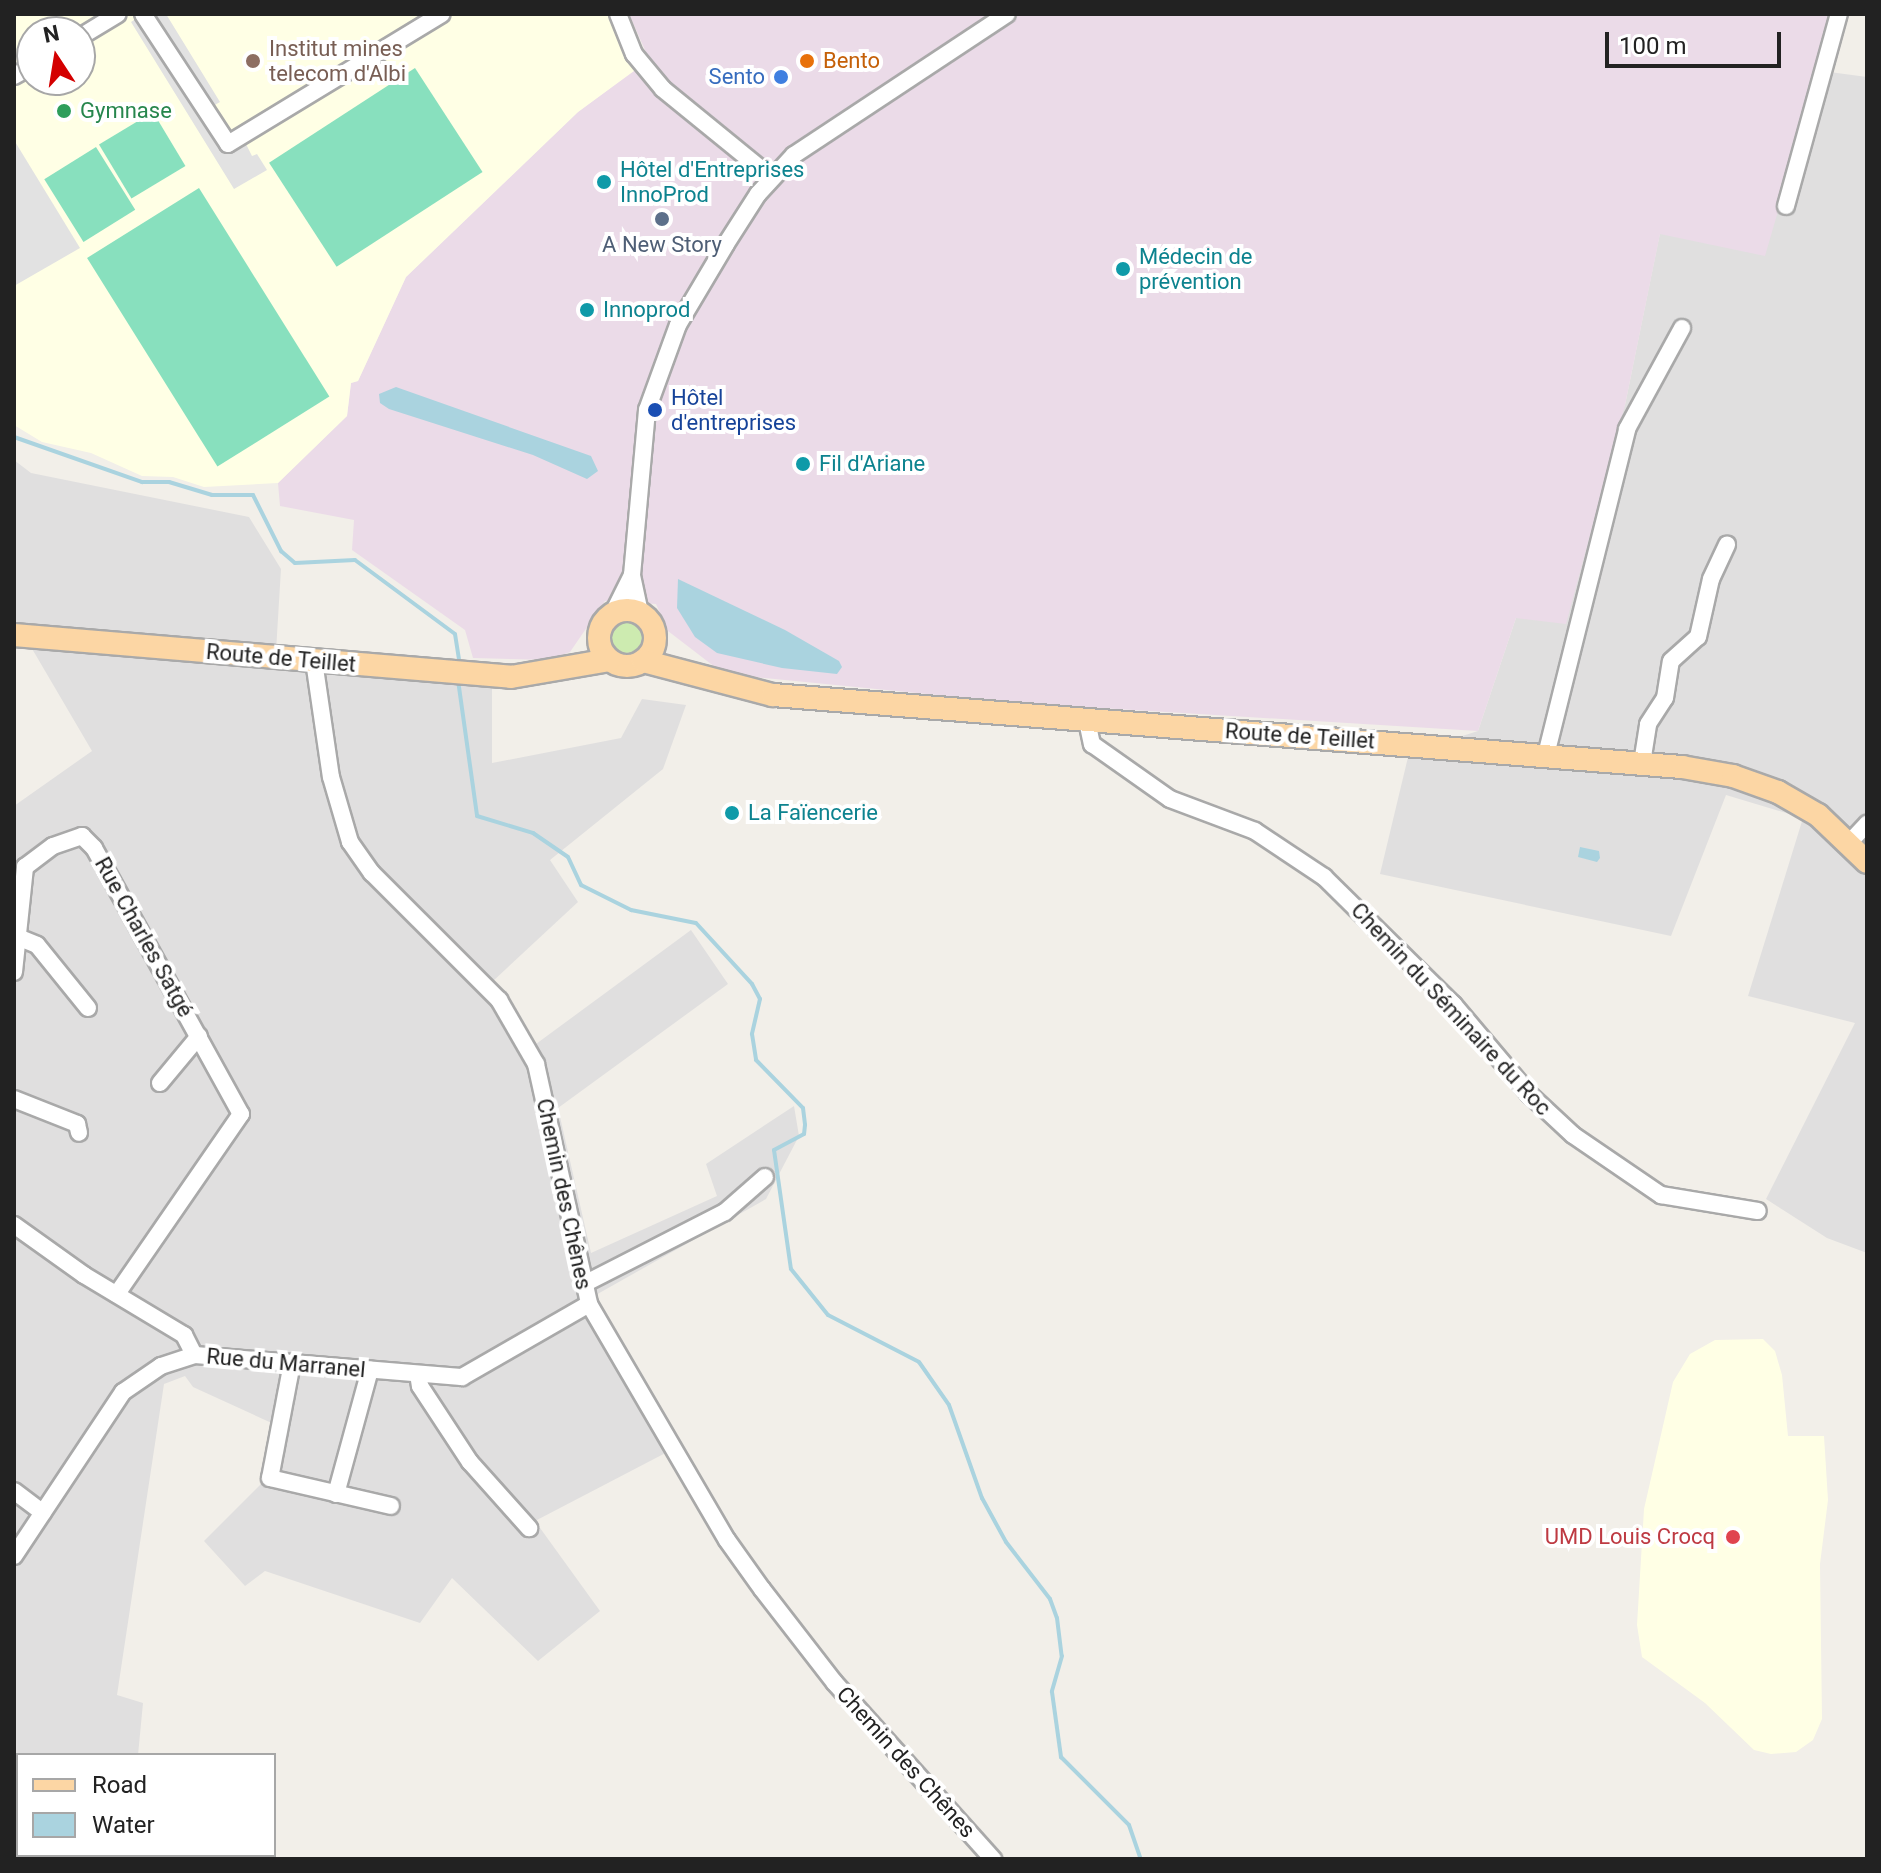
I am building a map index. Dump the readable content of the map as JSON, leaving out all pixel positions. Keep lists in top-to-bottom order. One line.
{"streets":{"main road":["Route de Teillet"],"street":["Rue Charles Satgé","Chemin du Séminaire du Roc","Chemin des Chênes","Rue du Marranel"]},"crossings":[["Route de Teillet","Chemin du Séminaire du Roc"],["Route de Teillet","Chemin des Chênes"],["Chemin des Chênes","Rue du Marranel"]],"places":["Institut mines telecom d'Albi","Bento","Sento","Gymnase","Hôtel d'Entreprises InnoProd","A New Story","Médecin de prévention","Innoprod","Hôtel d'entreprises","Fil d'Ariane","La Faïencerie","UMD Louis Crocq"],"legend":["Road","Water"],"scale_bar":"100 m","north":"top"}
